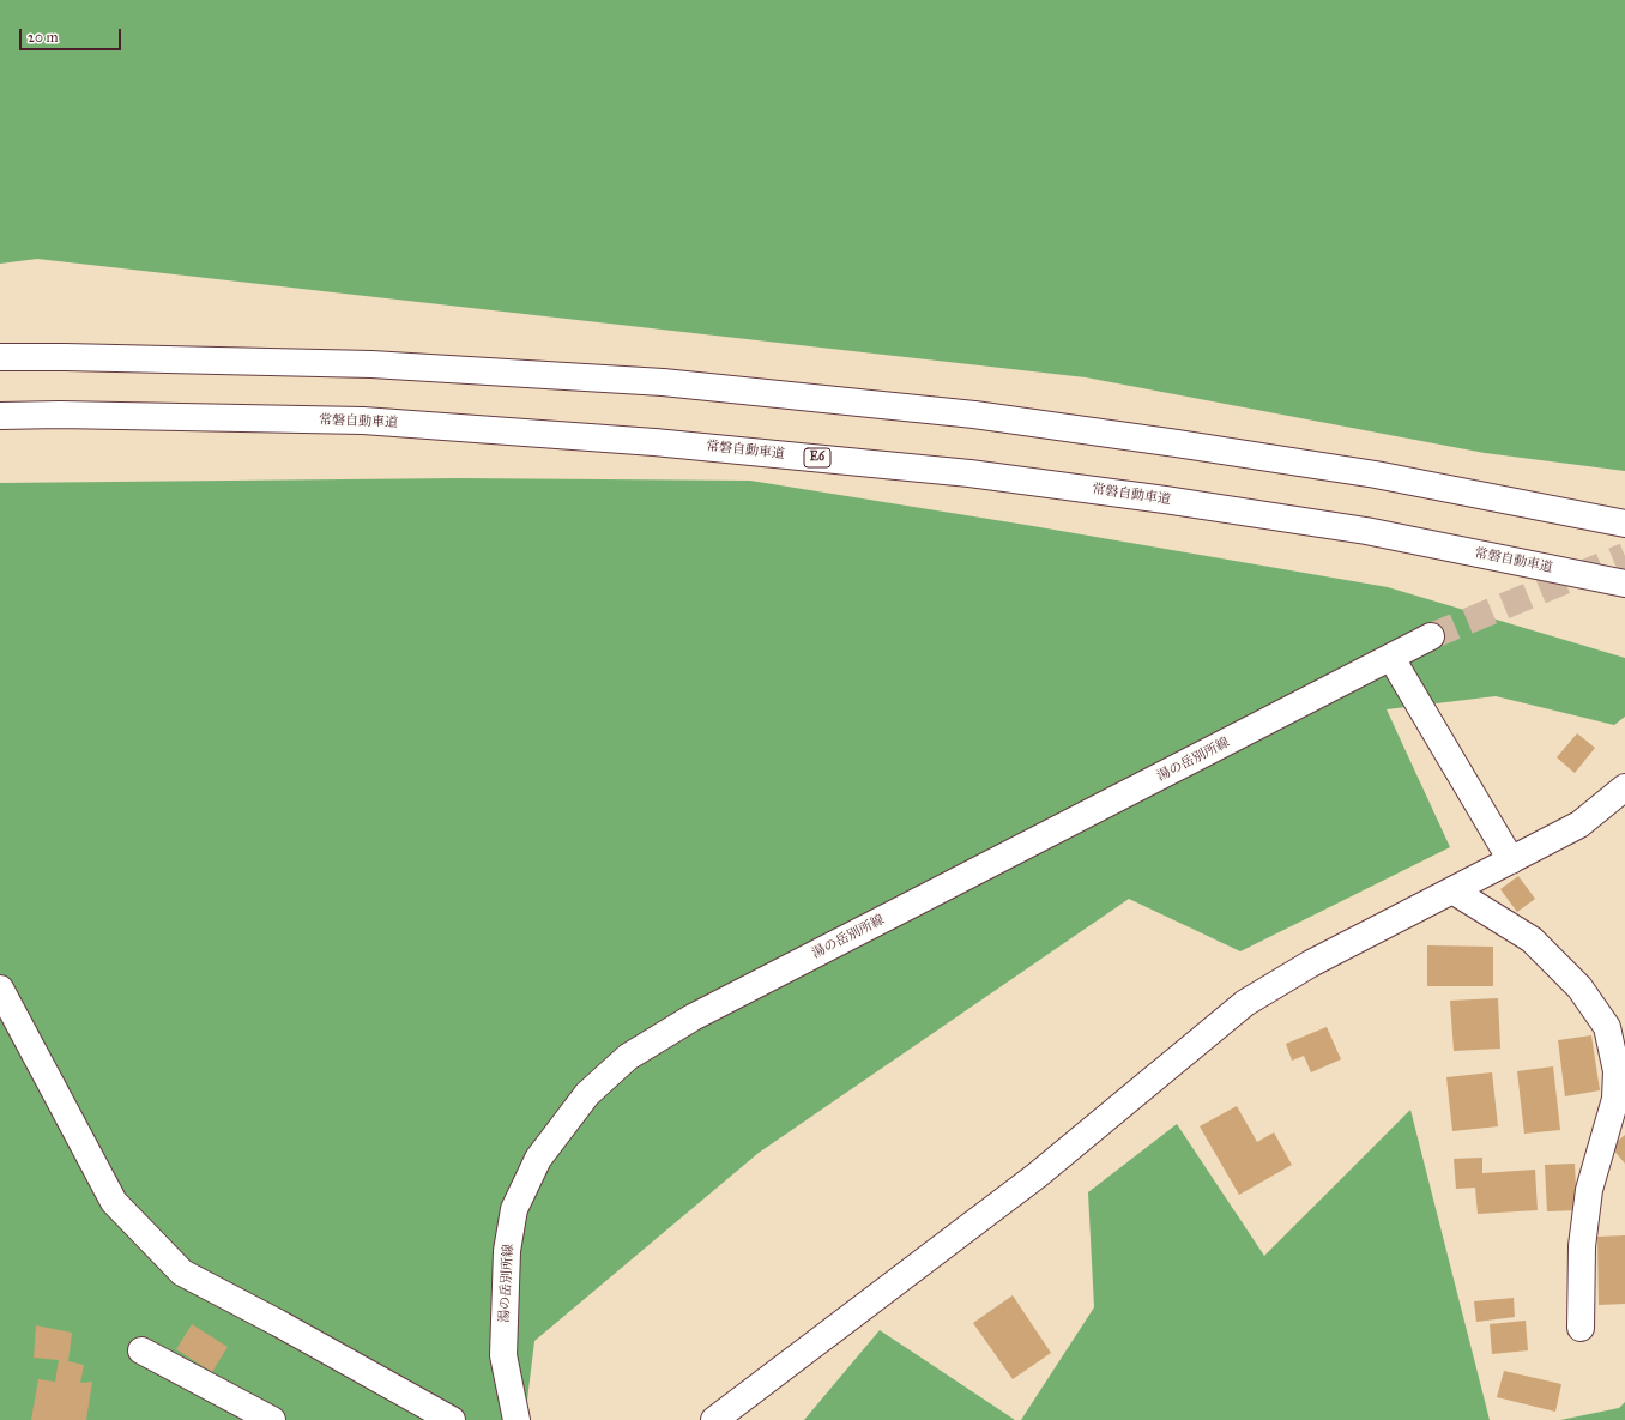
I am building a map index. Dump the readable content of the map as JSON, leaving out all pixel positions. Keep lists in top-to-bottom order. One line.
{"streets":{"main road":["常磐自動車道","E6","湯の岳別所線"]},"scale_bar":"20 m"}
